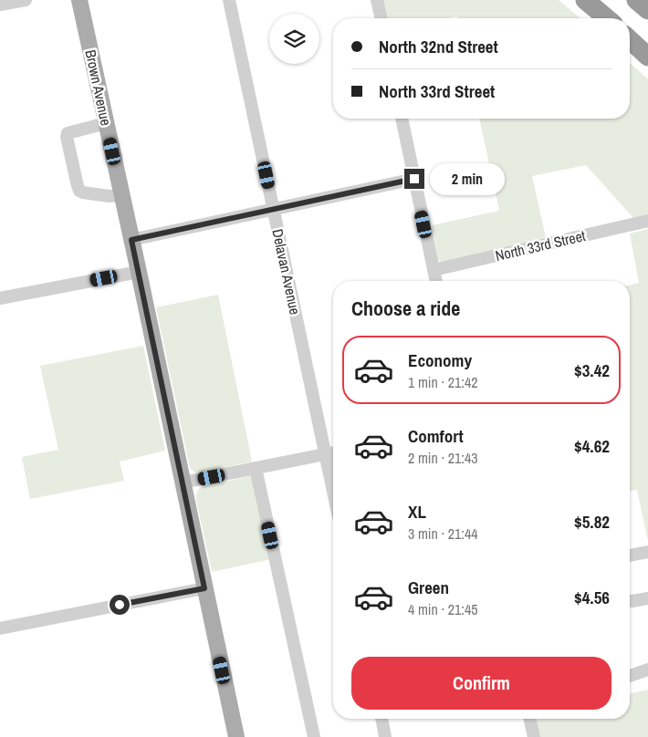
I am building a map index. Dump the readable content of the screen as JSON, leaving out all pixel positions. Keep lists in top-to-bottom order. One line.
{"streets":{"main road":["Brown Avenue"],"street":["North 33rd Street","Delavan Avenue"]},"page":{"banner":["North 32nd Street","North 33rd Street"],"bubble":"2 min","heading":"Choose a ride","list":[{"name":"Economy","note":"1 min · 21:42","value":"$3.42"},{"name":"Comfort","note":"2 min · 21:43","value":"$4.62"},{"name":"XL","note":"3 min · 21:44","value":"$5.82"},{"name":"Green","note":"4 min · 21:45","value":"$4.56"}],"buttons":"Confirm"}}
